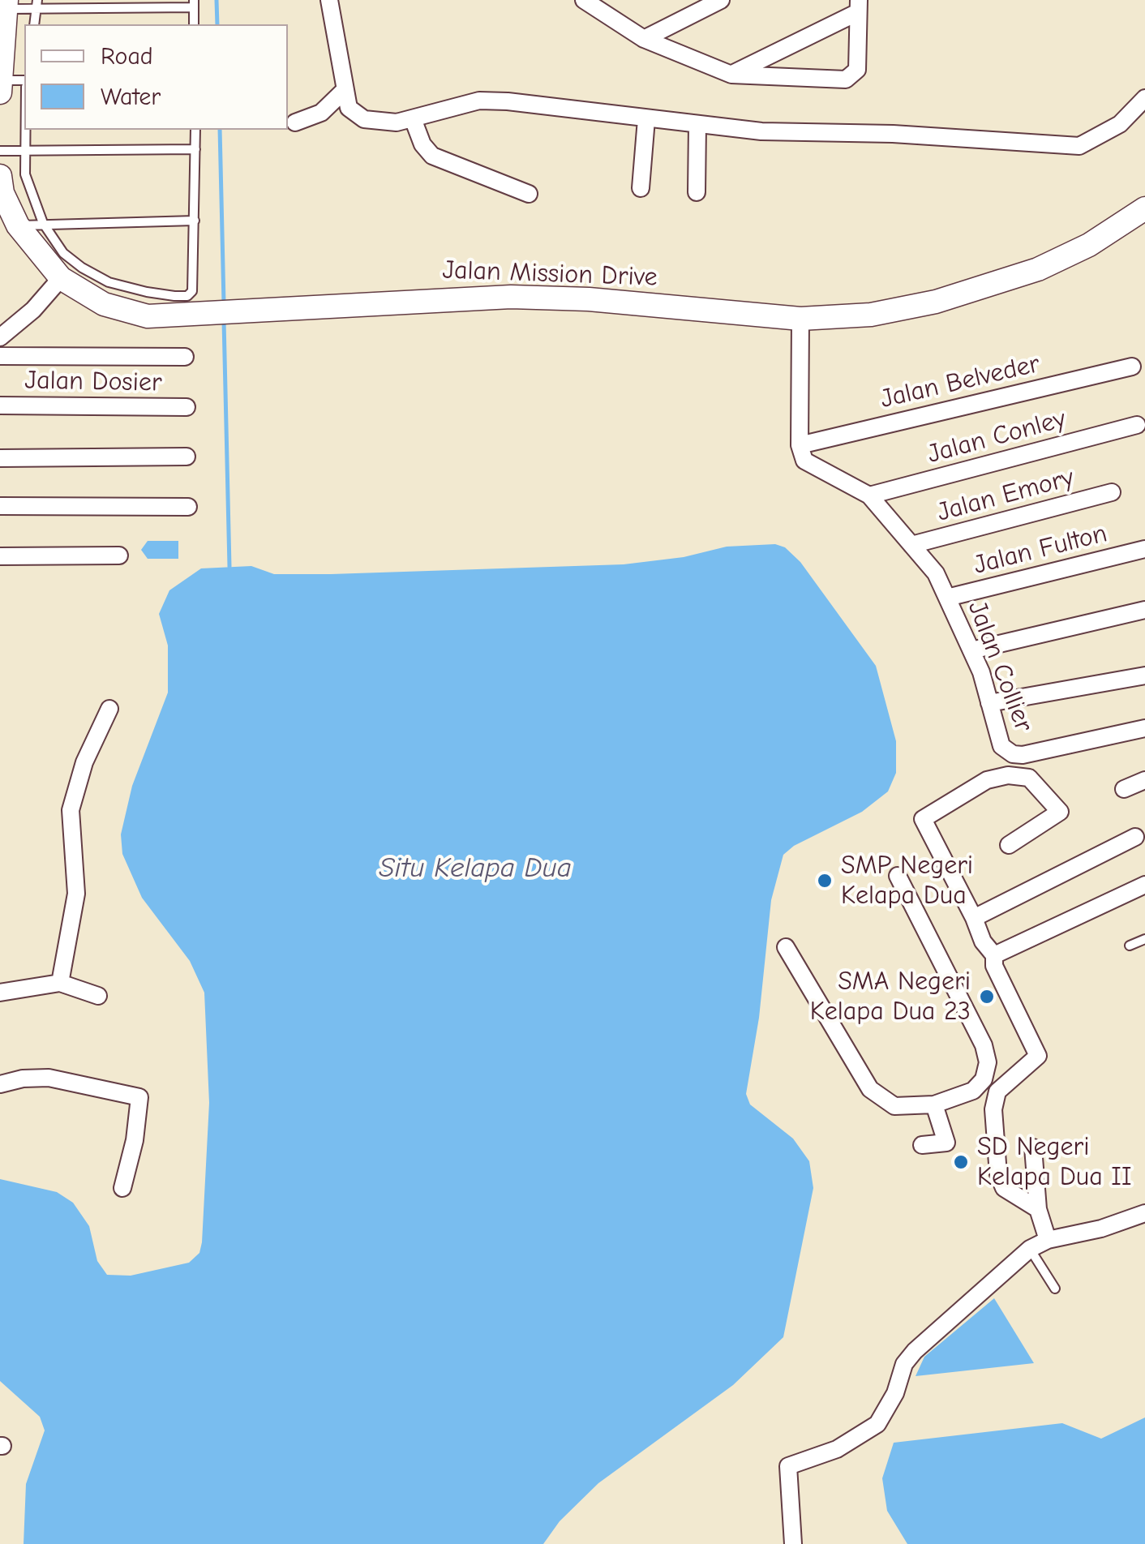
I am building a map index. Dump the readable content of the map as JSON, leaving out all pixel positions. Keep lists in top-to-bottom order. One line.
{"streets":{"street":["Jalan Mission Drive","Jalan Dosier","Jalan Belveder","Jalan Conley","Jalan Emory","Jalan Fulton","Jalan Collier"]},"crossings":[["Jalan Belveder","Jalan Collier"],["Jalan Conley","Jalan Collier"],["Jalan Emory","Jalan Collier"],["Jalan Fulton","Jalan Collier"]],"water":["Situ Kelapa Dua"],"places":["SMP Negeri Kelapa Dua","SMA Negeri Kelapa Dua 23","SD Negeri Kelapa Dua II"],"legend":["Road","Water"]}
